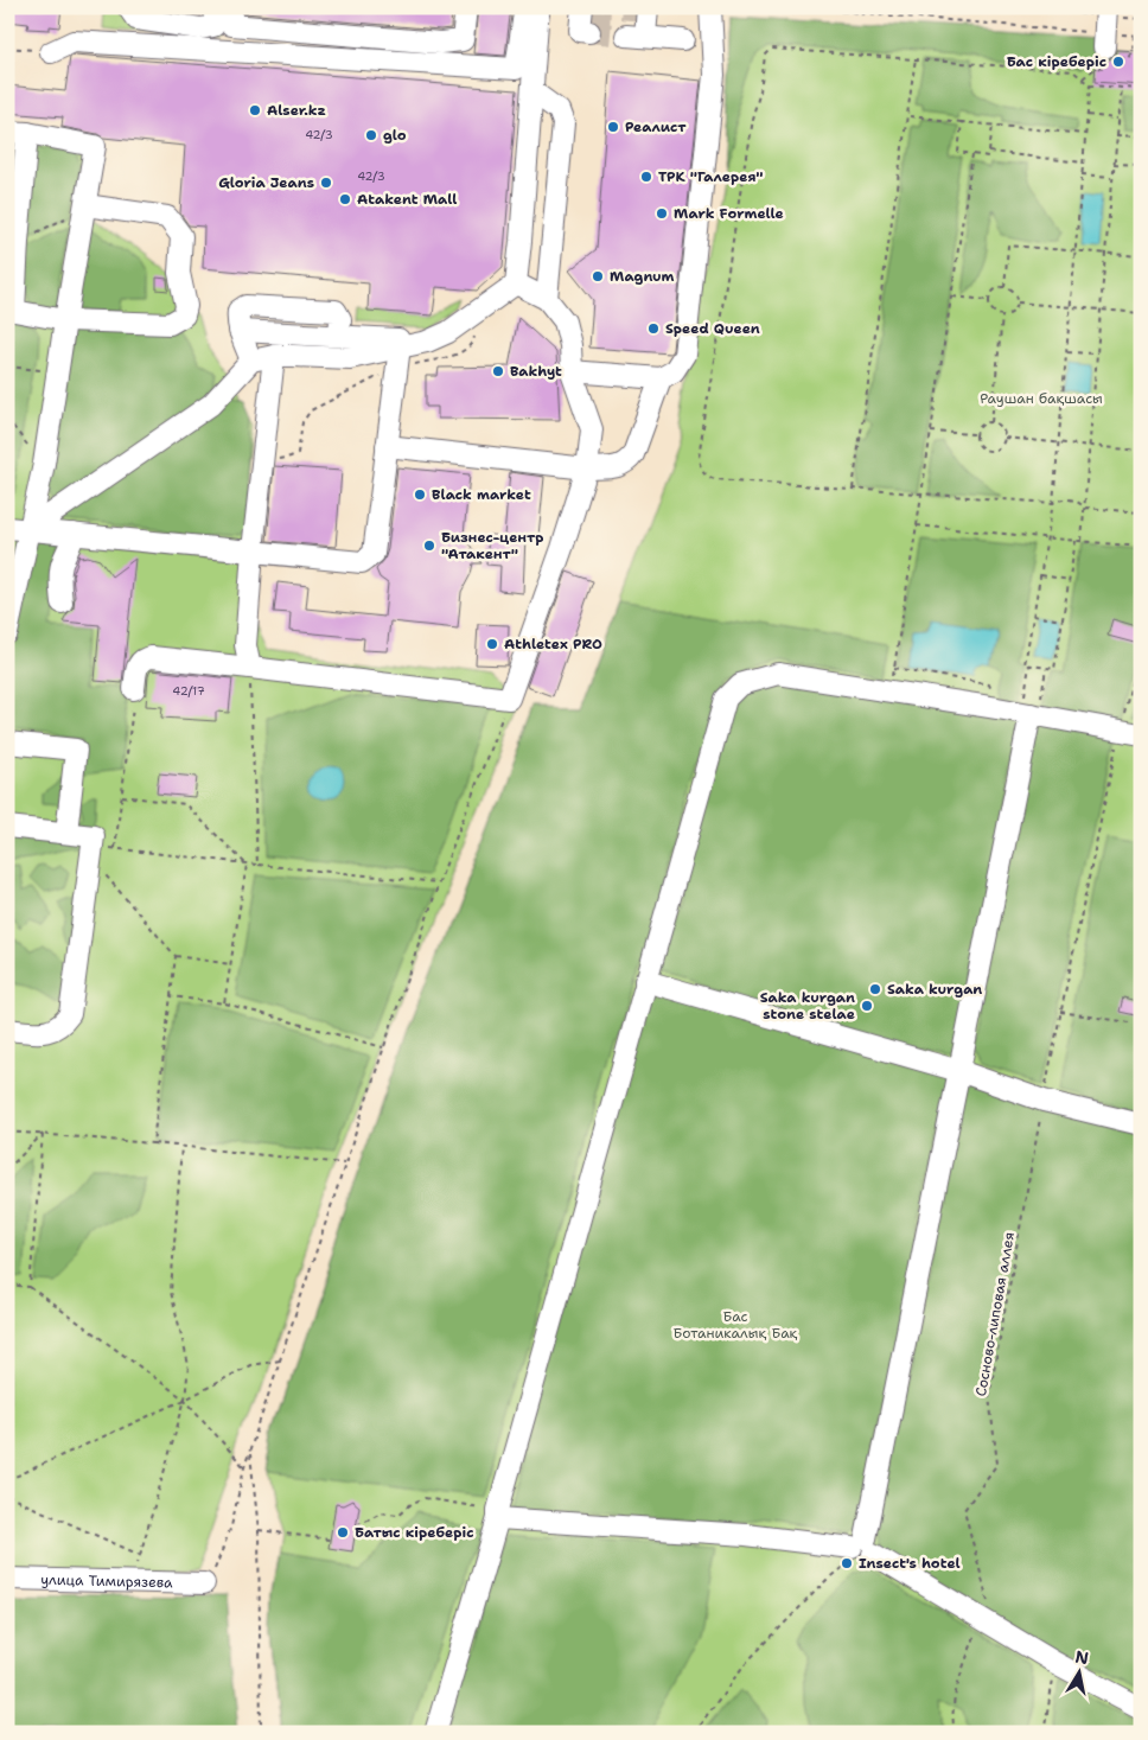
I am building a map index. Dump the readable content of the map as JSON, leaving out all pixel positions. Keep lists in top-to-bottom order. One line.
{"streets":{"lane":["улица Тимирязева"],"path":["Сосново-липовая аллея"]},"parks":["Раушан бақшасы","Бас Ботаникалық Бақ"],"places":["Бас кіреберіс","Alser.kz","Реалист","glo","ТРК \"Галерея\"","Gloria Jeans","Atakent Mall","Mark Formelle","Magnum","Speed Queen","Bakhyt","Black market","Бизнес-центр \"Атакент\"","Athletex PRO","Saka kurgan","Saka kurgan stone stelae","Батыс кіреберіс","Insect's hotel"],"house_numbers":["42/3","42/3","42/17"],"north":"top"}
